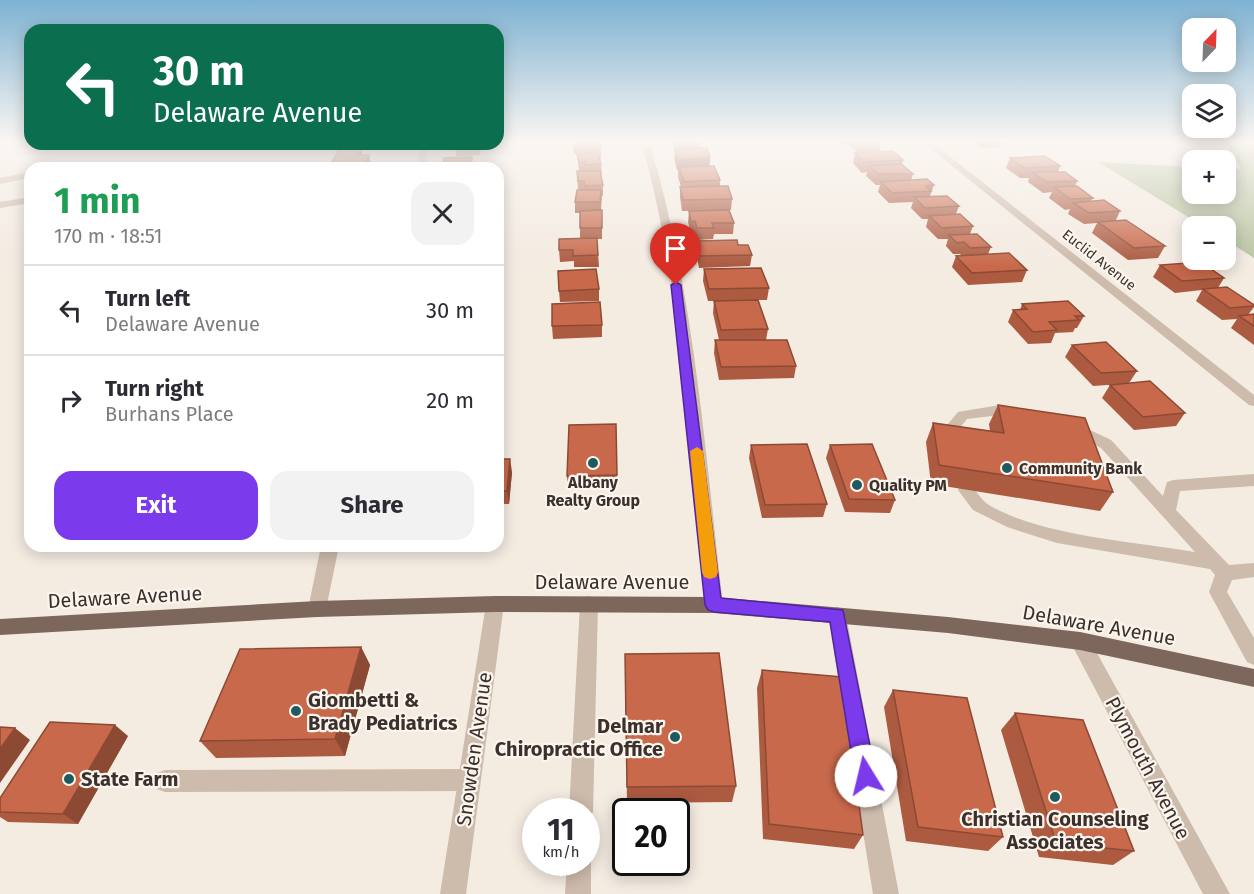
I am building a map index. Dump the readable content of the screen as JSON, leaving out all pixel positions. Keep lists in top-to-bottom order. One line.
{"streets":{"main road":["Delaware Avenue"],"street":["Euclid Avenue","Snowden Avenue","Plymouth Avenue"]},"crossings":[["Delaware Avenue","Snowden Avenue"],["Delaware Avenue","Plymouth Avenue"]],"places":["Albany Realty Group","Community Bank","Quality PM","Giombetti & Brady Pediatrics","Delmar Chiropractic Office","State Farm","Christian Counseling Associates"],"north":"top right","page":{"map_buttons":["+","−"],"turn":["30 m","Delaware Avenue"],"heading":["1 min","170 m · 18:51"],"list":[{"name":"Turn left","note":"Delaware Avenue","value":"30 m"},{"name":"Turn right","note":"Burhans Place","value":"20 m"}],"buttons":["Exit","Share"],"speed":"11 km/h","limit":"20"}}
